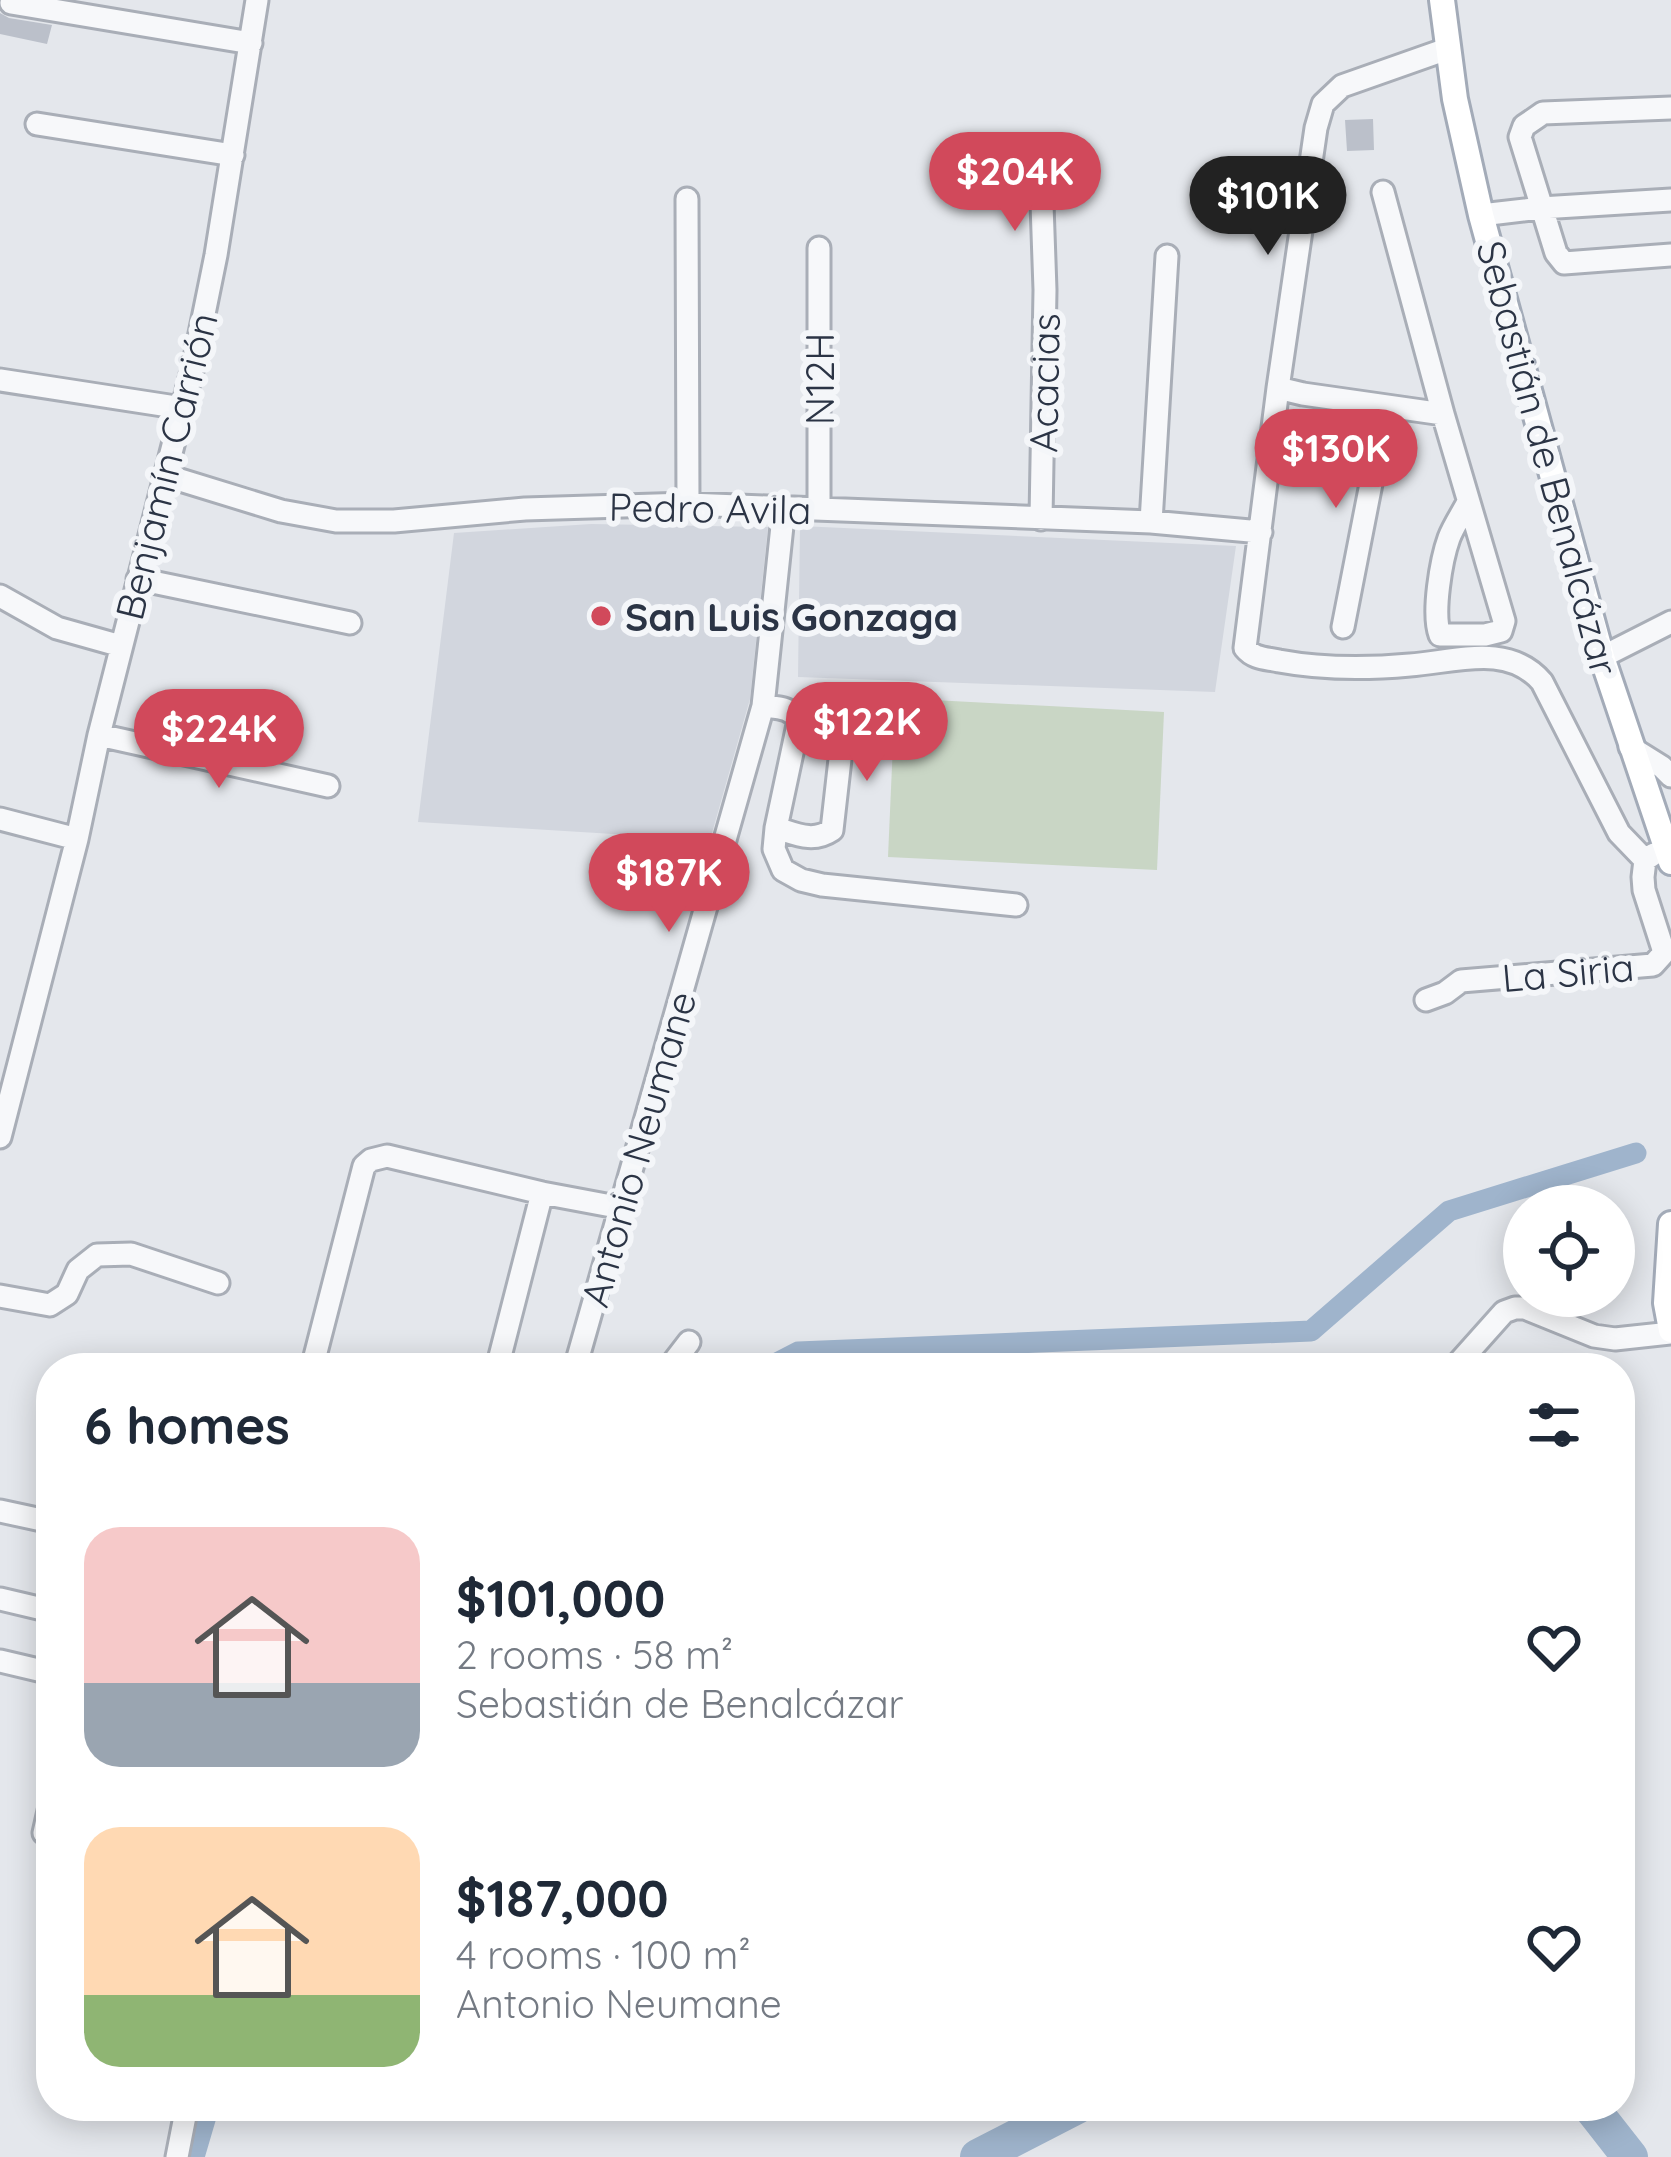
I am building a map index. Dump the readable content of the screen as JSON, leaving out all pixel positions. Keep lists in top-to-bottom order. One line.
{"streets":{"main road":["Sebastián de Benalcázar"],"street":["N12H","Acacias","Benjamín Carrión","Pedro Avila","La Siria","Antonio Neumane"]},"crossings":[["N12H","Pedro Avila"],["Acacias","Pedro Avila"],["Sebastián de Benalcázar","La Siria"],["Benjamín Carrión","Pedro Avila"],["Pedro Avila","Antonio Neumane"]],"places":["San Luis Gonzaga"],"page":{"price":["$204K","$101K","$130K","$122K","$224K","$187K"],"heading":"6 homes","list":[{"name":"$101,000","note":"2 rooms · 58 m² · Sebastián de Benalcázar"},{"name":"$187,000","note":"4 rooms · 100 m² · Antonio Neumane"}]}}
